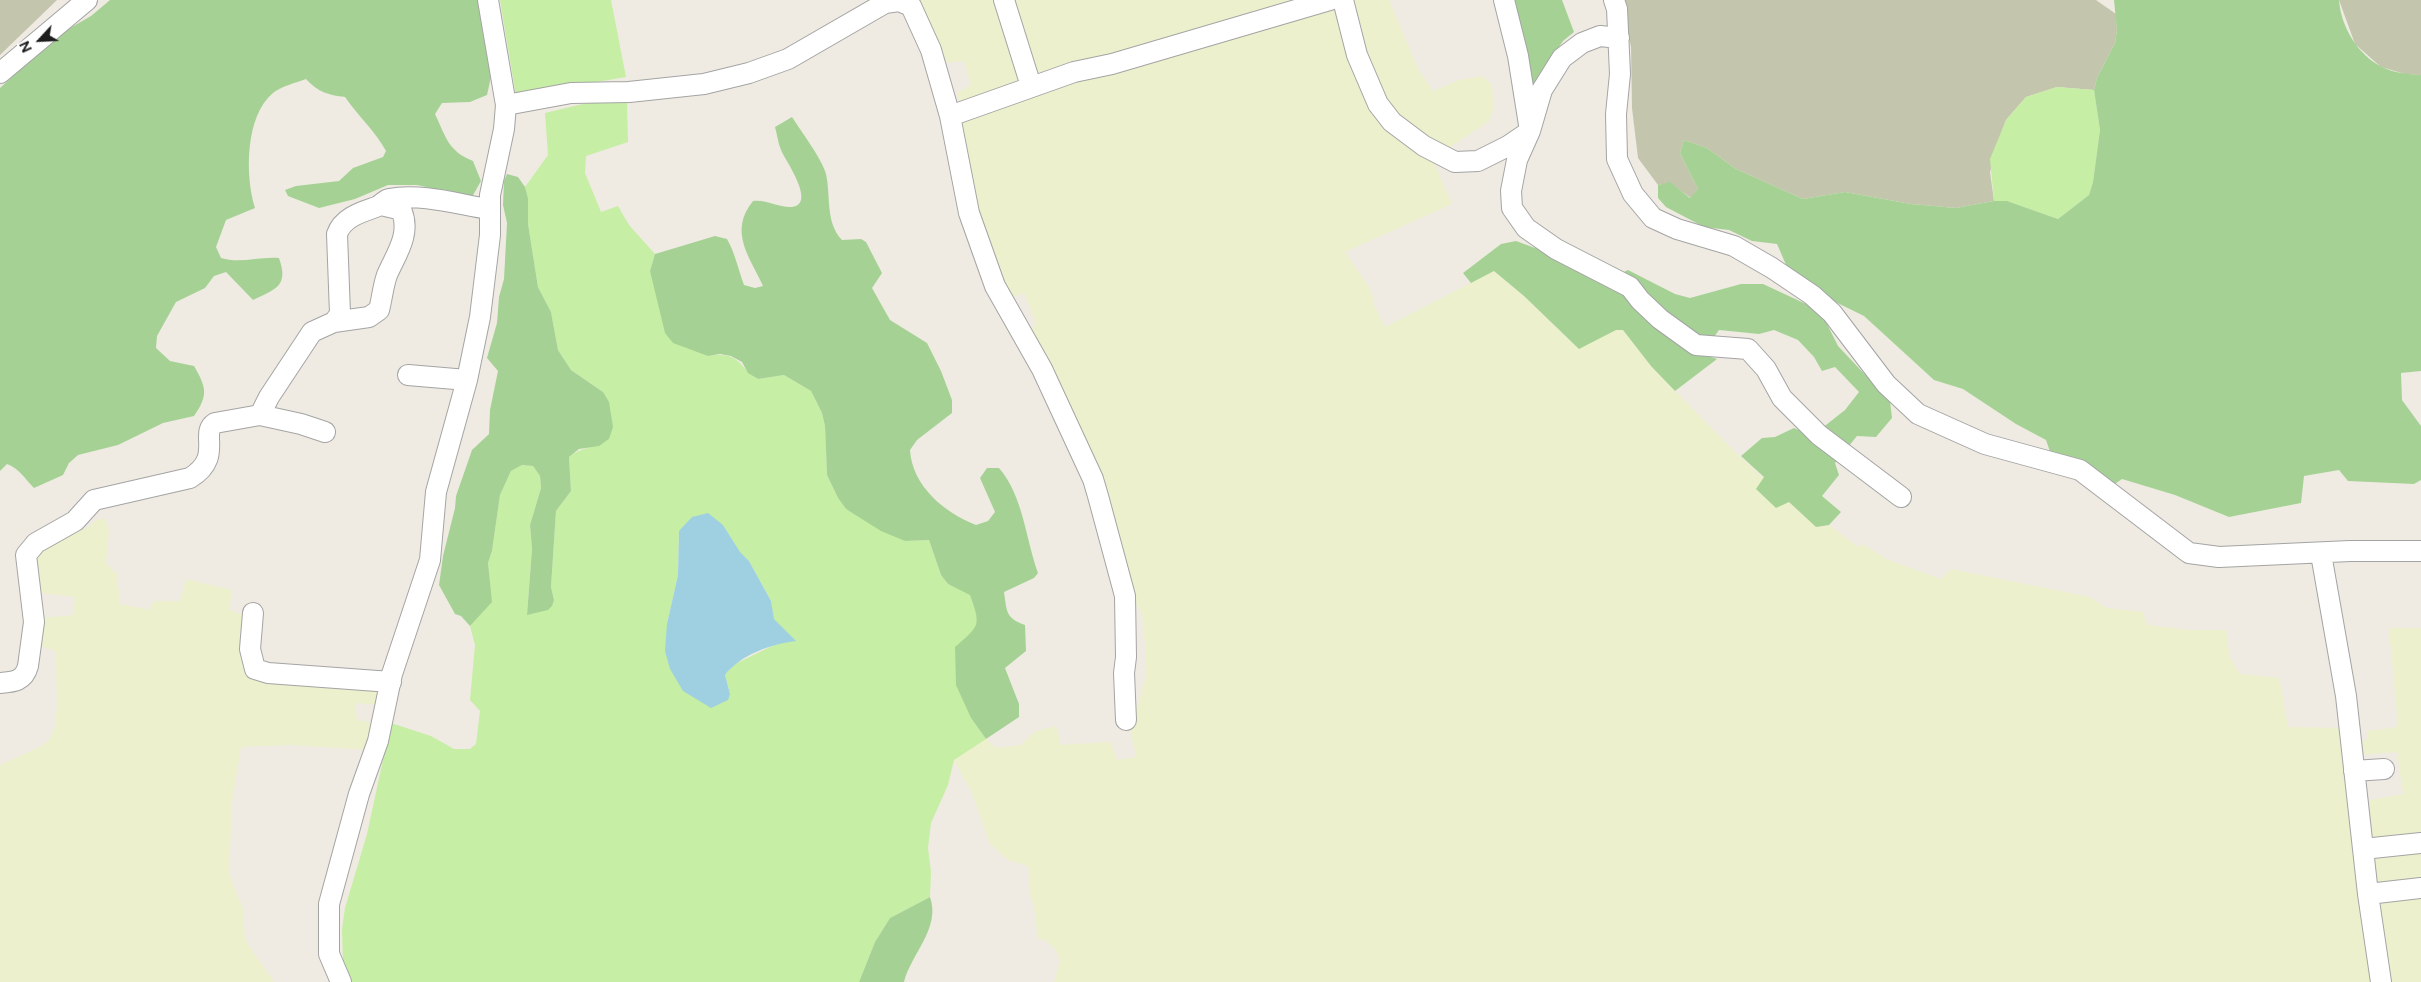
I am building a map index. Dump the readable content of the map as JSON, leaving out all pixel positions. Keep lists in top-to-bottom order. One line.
{"north":"bottom left"}
